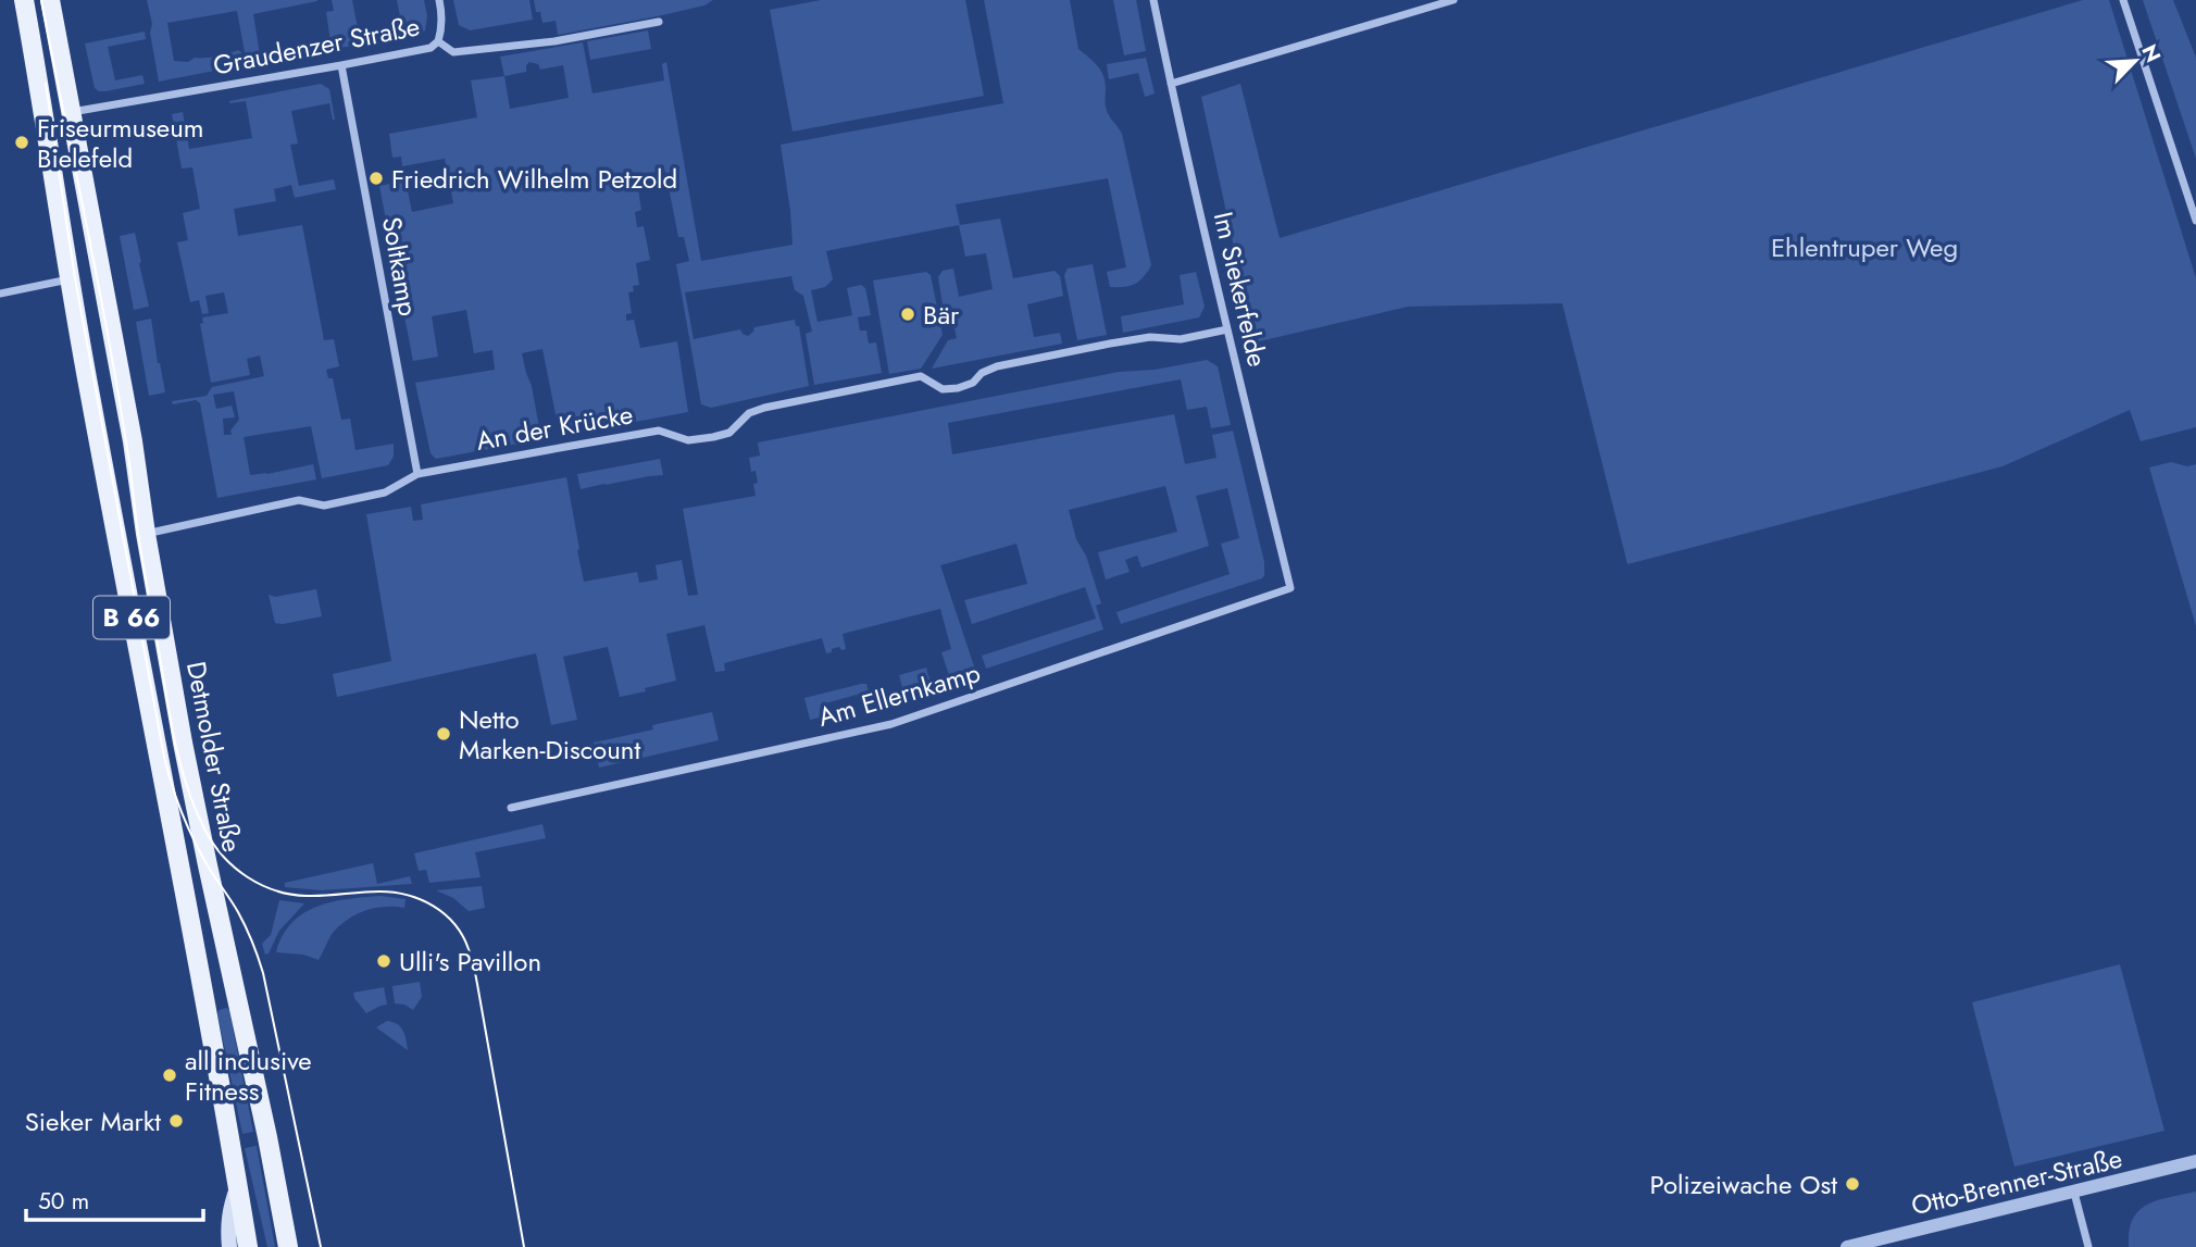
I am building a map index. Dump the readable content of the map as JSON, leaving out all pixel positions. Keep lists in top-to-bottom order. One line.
{"streets":{"main road":["B 66","Detmolder Straße"],"street":["Graudenzer Straße","Soltkamp","Im Siekerfelde","An der Krücke","Am Ellernkamp","Otto-Brenner-Straße"]},"crossings":[["Graudenzer Straße","Soltkamp"],["Graudenzer Straße","Detmolder Straße"],["Soltkamp","An der Krücke"],["Im Siekerfelde","An der Krücke"],["Im Siekerfelde","Am Ellernkamp"],["An der Krücke","Detmolder Straße"]],"parks":["Ehlentruper Weg"],"places":["Friseurmuseum Bielefeld","Friedrich Wilhelm Petzold","Bär","Netto Marken-Discount","Ulli's Pavillon","all inclusive Fitness","Sieker Markt","Polizeiwache Ost"],"scale_bar":"50 m","north":"top right"}
